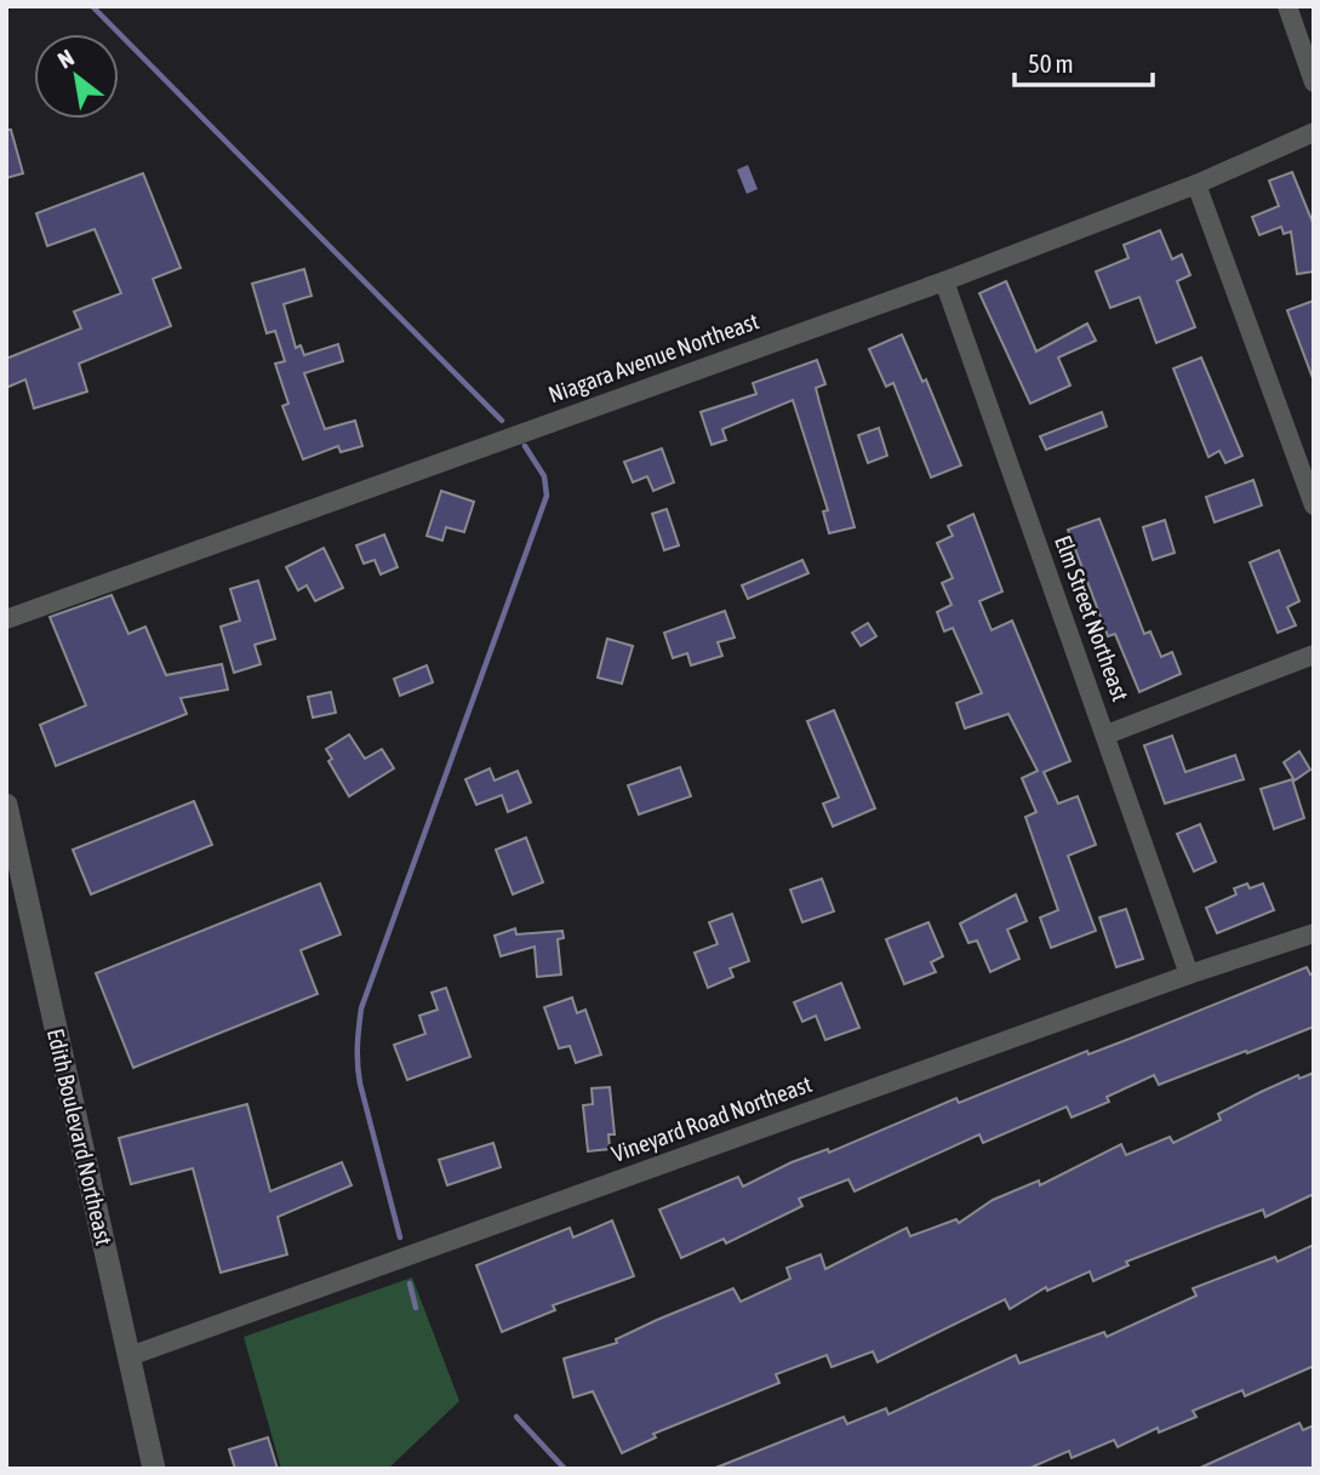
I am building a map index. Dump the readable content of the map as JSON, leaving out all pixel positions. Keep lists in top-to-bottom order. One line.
{"streets":{"street":["Niagara Avenue Northeast","Elm Street Northeast","Vineyard Road Northeast","Edith Boulevard Northeast"]},"crossings":[["Niagara Avenue Northeast","Elm Street Northeast"],["Elm Street Northeast","Vineyard Road Northeast"],["Vineyard Road Northeast","Edith Boulevard Northeast"]],"scale_bar":"50 m","north":"top left"}
